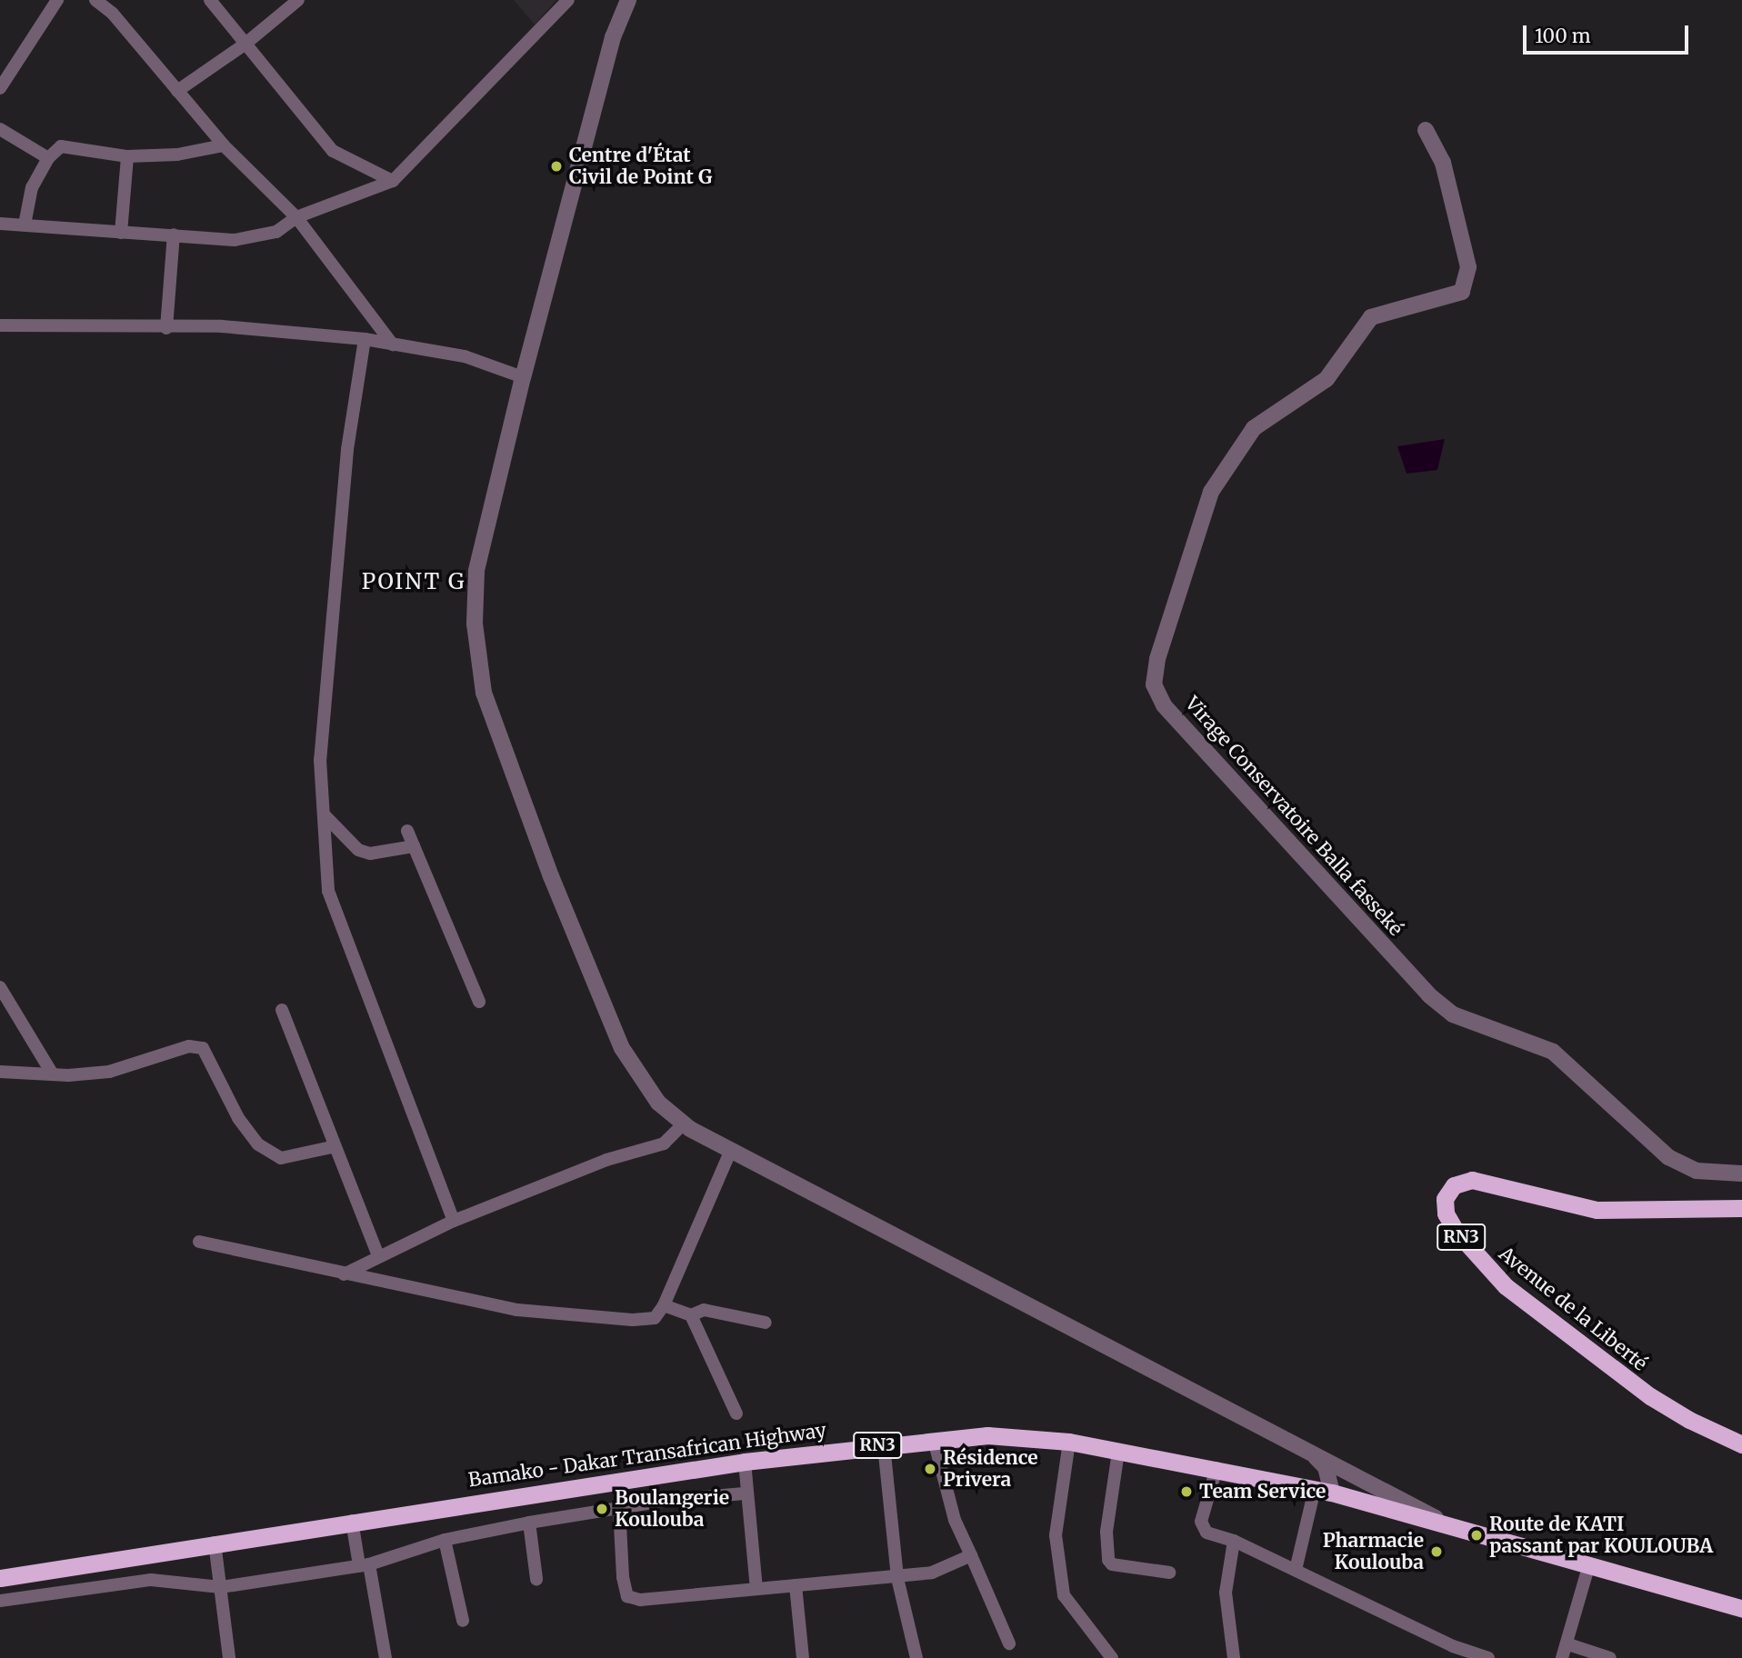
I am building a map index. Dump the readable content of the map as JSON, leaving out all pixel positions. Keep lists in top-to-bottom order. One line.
{"streets":{"highway":["RN3","Avenue de la Liberté","Bamako - Dakar Transafrican Highway"],"street":["Virage Conservatoire Balla fasseké"]},"districts":["POINT G"],"places":["Centre d'État Civil de Point G","Résidence Privera","Team Service","Boulangerie Koulouba","Route de KATI passant par KOULOUBA","Pharmacie Koulouba"],"scale_bar":"100 m"}
